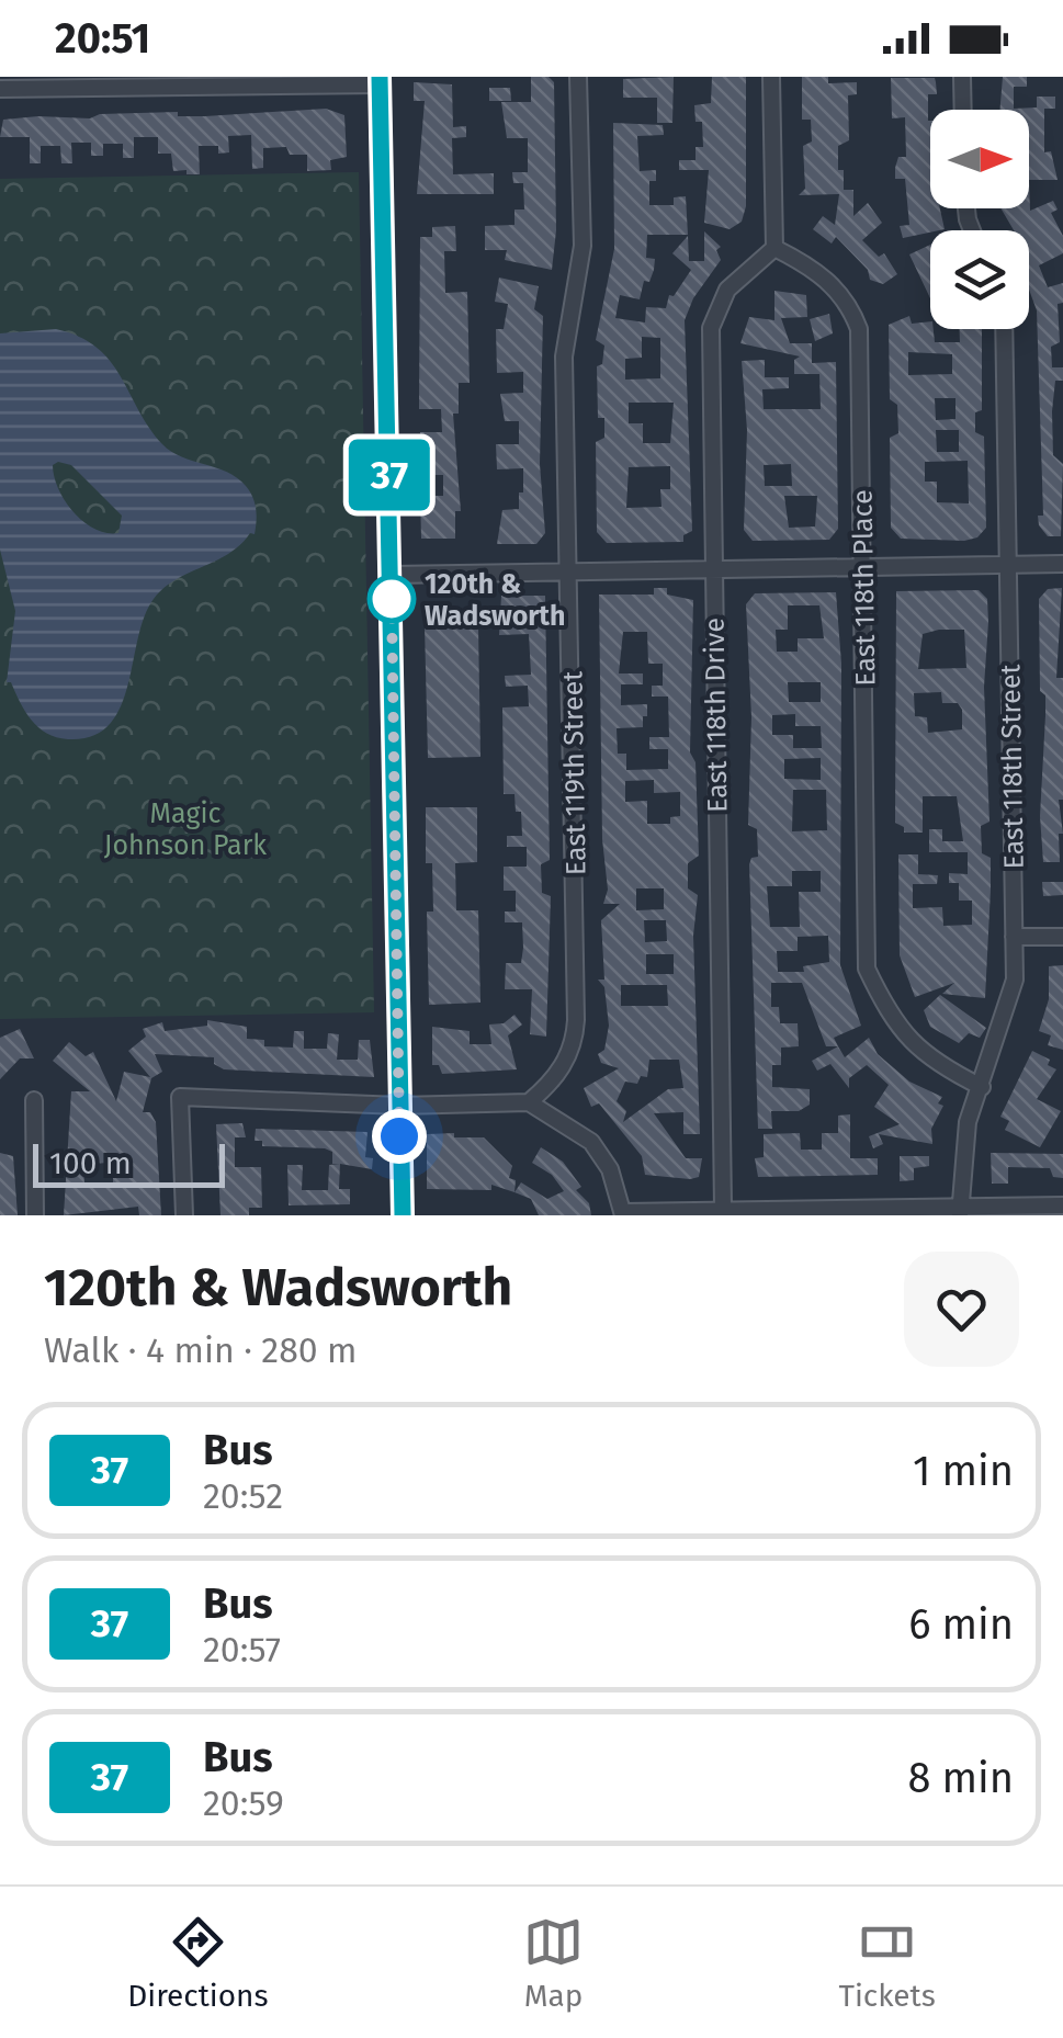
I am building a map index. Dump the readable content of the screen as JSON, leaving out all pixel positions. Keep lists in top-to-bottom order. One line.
{"streets":{"street":["East 118th Place","East 118th Drive","East 118th Street","East 119th Street"]},"crossings":[["East 118th Place","East 118th Drive"],["East 118th Place","East 118th Street"]],"parks":["Magic Johnson Park"],"places":["120th & Wadsworth"],"lines":["bus line 37"],"scale_bar":"100 m","north":"right","page":{"status":"20:51","on_map":"37","scale":"100 m","heading":["120th & Wadsworth","Walk · 4 min · 280 m"],"list":[{"mark":"37","name":"Bus","note":"20:52","value":"1 min"},{"mark":"37","name":"Bus","note":"20:57","value":"6 min"},{"mark":"37","name":"Bus","note":"20:59","value":"8 min"}],"tabs":["Directions","Map","Tickets"]}}
